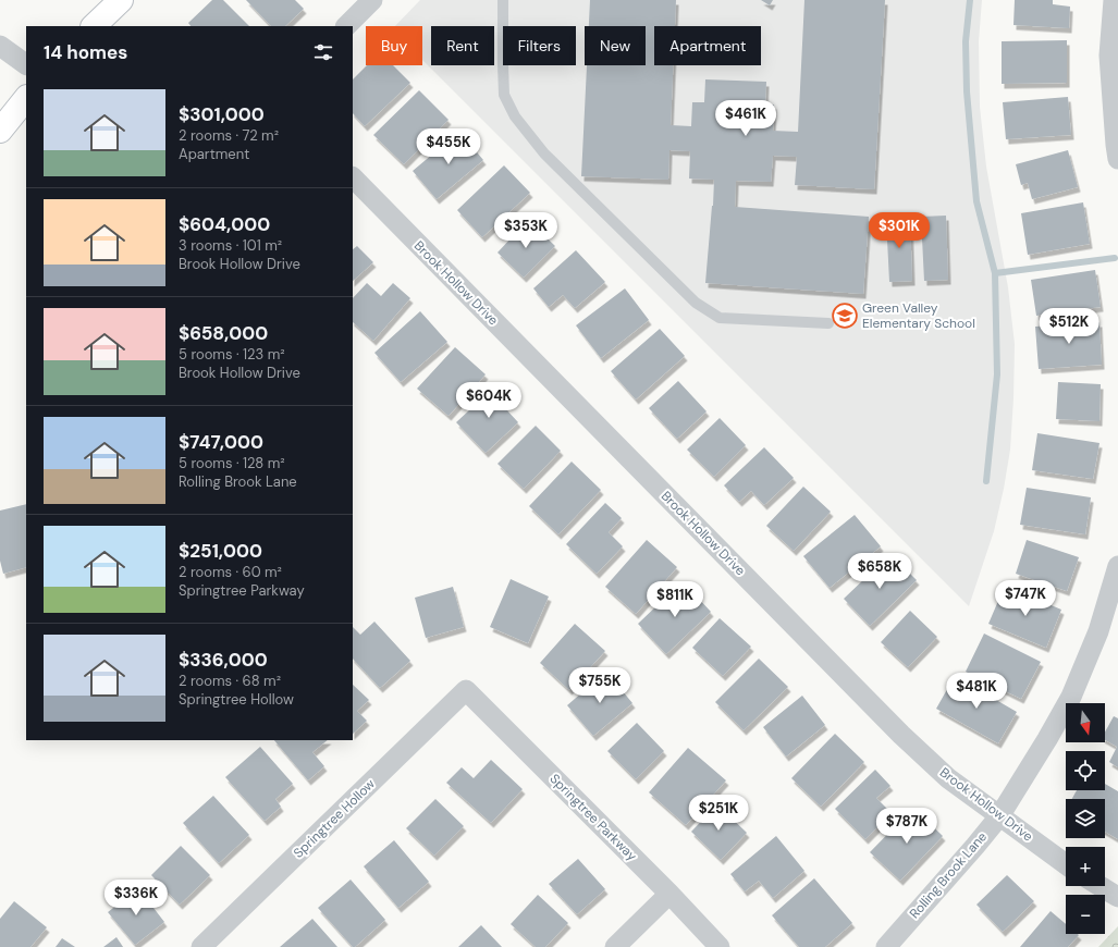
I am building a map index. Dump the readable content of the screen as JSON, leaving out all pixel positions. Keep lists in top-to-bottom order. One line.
{"streets":{"street":["Brook Hollow Drive","Springtree Parkway","Springtree Hollow","Rolling Brook Lane"]},"crossings":[["Brook Hollow Drive","Rolling Brook Lane"],["Springtree Parkway","Springtree Hollow"]],"places":{"school or university":["Green Valley Elementary School"]},"north":"bottom","page":{"chip":["Buy","Rent","Filters","New","Apartment"],"heading":"14 homes","list":[{"name":"$301,000","note":"2 rooms · 72 m² · Apartment"},{"name":"$604,000","note":"3 rooms · 101 m² · Brook Hollow Drive"},{"name":"$658,000","note":"5 rooms · 123 m² · Brook Hollow Drive"},{"name":"$747,000","note":"5 rooms · 128 m² · Rolling Brook Lane"},{"name":"$251,000","note":"2 rooms · 60 m² · Springtree Parkway"},{"name":"$336,000","note":"2 rooms · 68 m² · Springtree Hollow"}],"price":["$461K","$455K","$353K","$301K","$512K","$604K","$658K","$747K","$811K","$755K","$481K","$251K","$787K","$336K"],"map_buttons":["+","−"]}}
